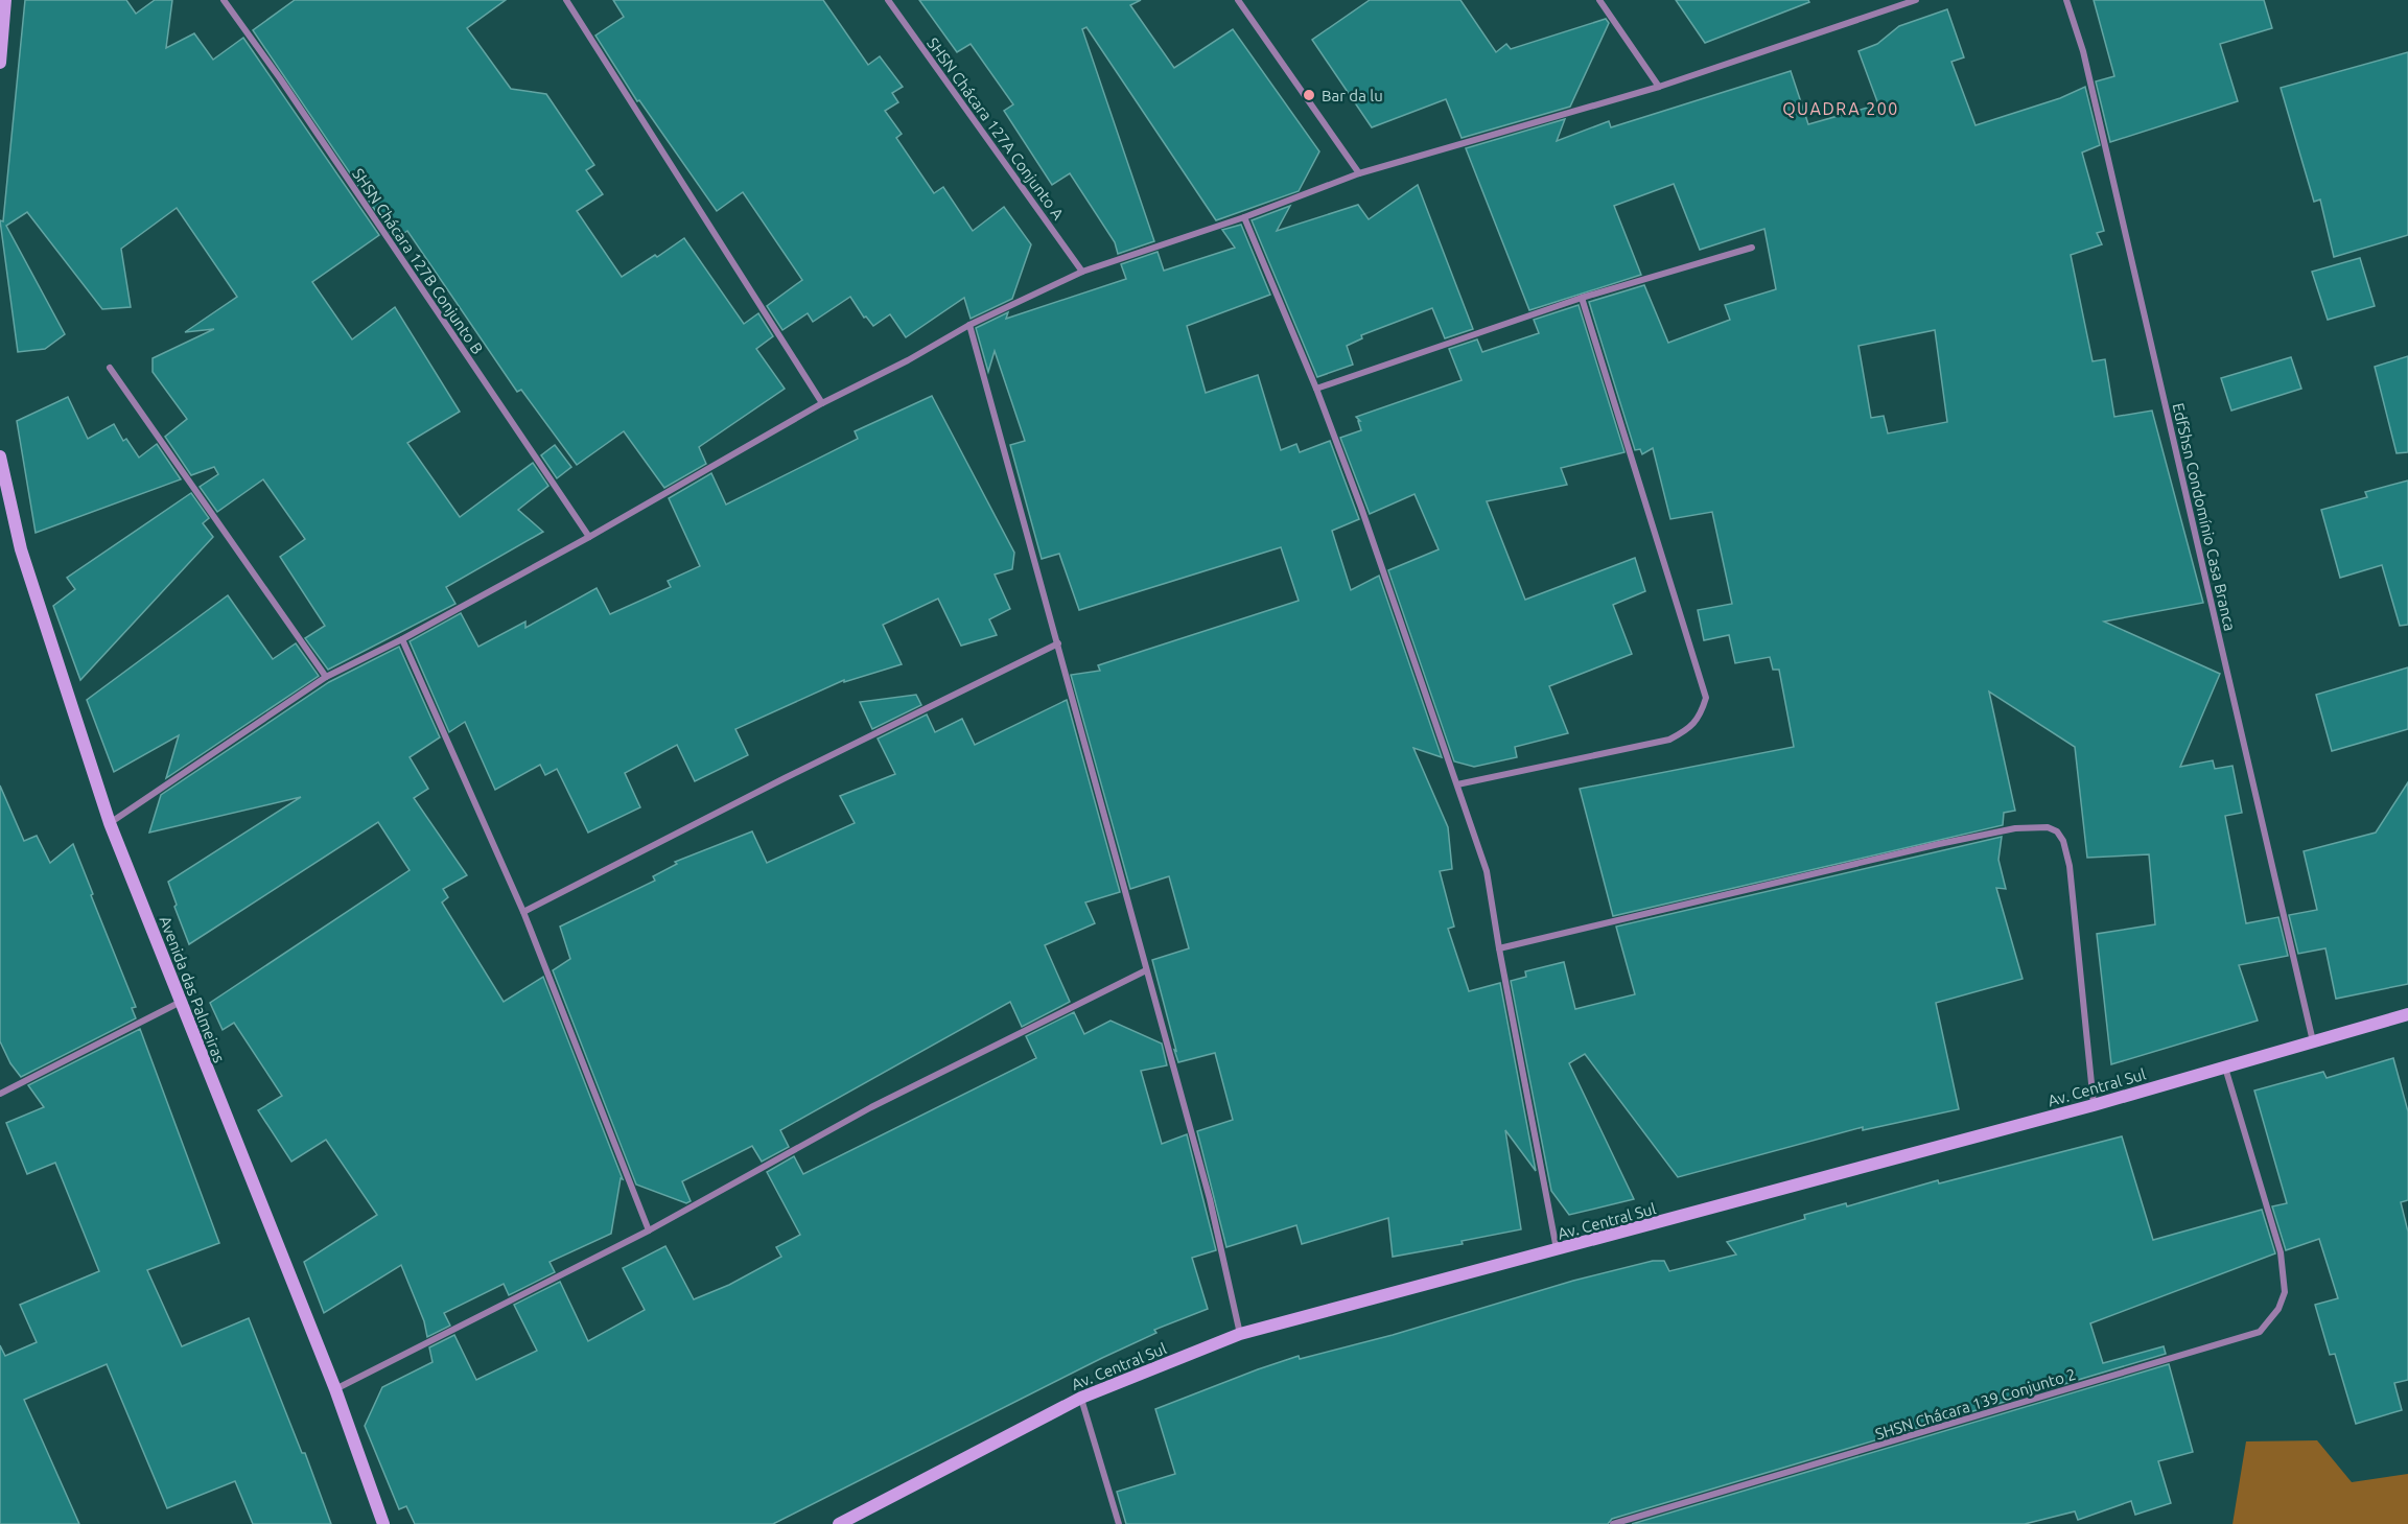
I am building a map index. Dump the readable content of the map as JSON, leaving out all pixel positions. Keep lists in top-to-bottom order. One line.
{"streets":{"street":["SHSN Chácara 127A Conjunto A","SHSN Chácara 127B Conjunto B","EdfShsn Condomínio Casa Branca","Avenida das Palmeiras","Av. Central Sul","SHSN Chácara 139 Conjunto 2"]},"crossings":[["EdfShsn Condomínio Casa Branca","Av. Central Sul"],["Av. Central Sul","SHSN Chácara 139 Conjunto 2"]],"districts":["QUADRA 200"],"places":["Bar da lu"]}
